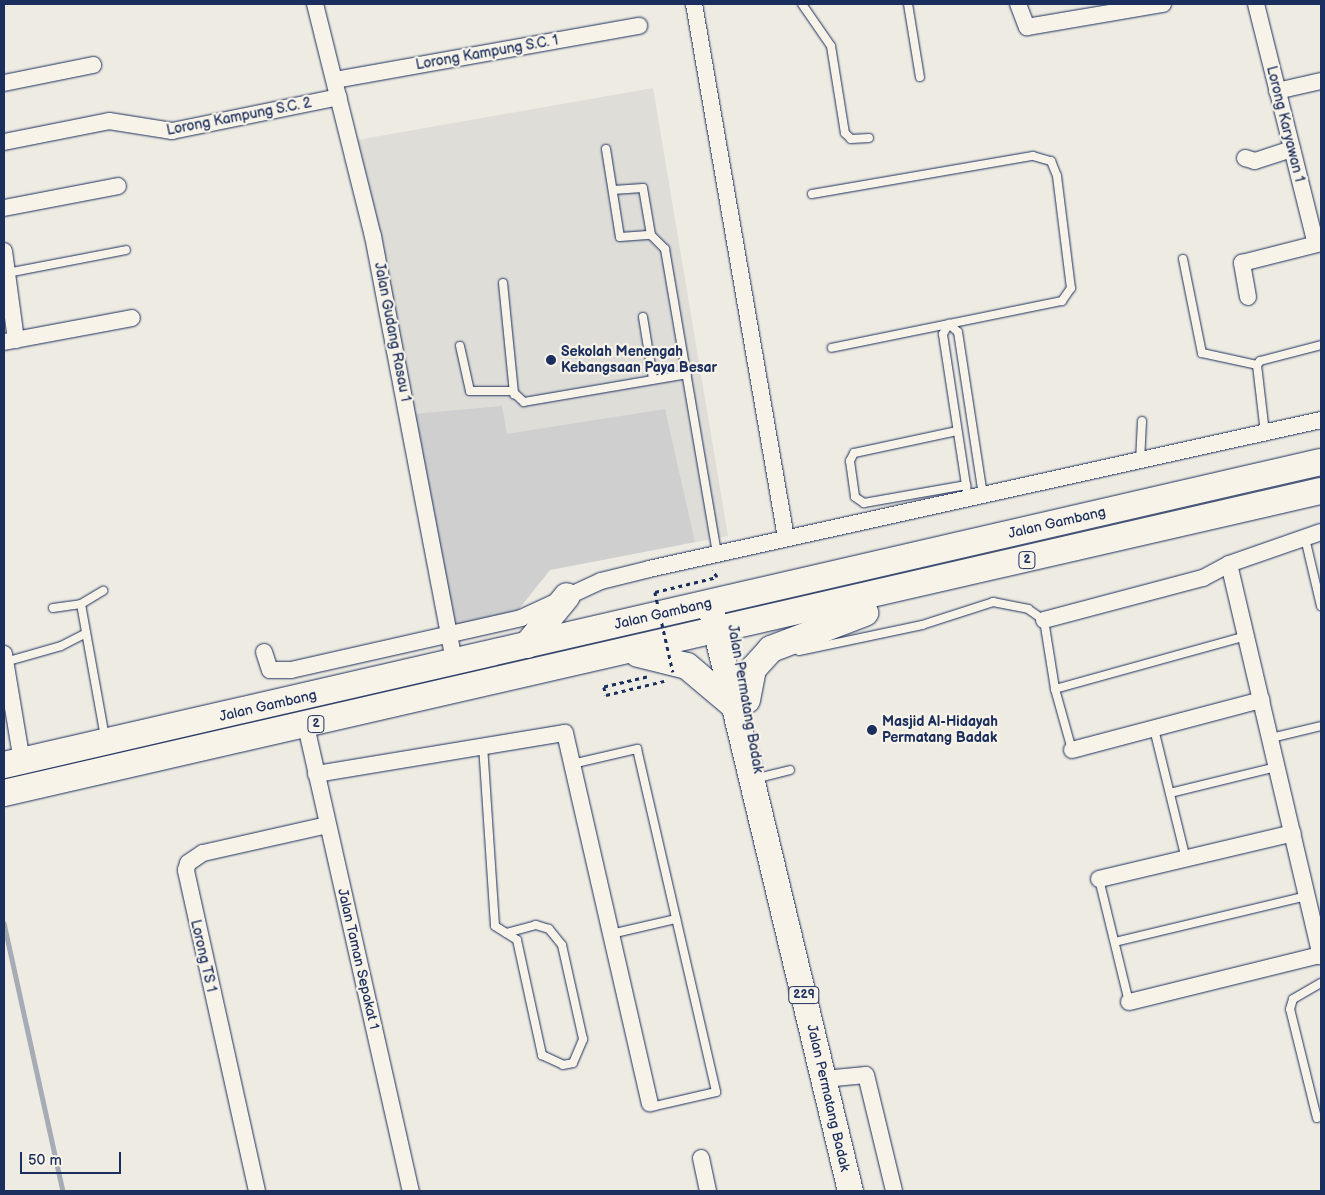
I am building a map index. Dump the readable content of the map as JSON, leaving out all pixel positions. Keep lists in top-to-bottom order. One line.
{"streets":{"highway":["Jalan Gambang","2"],"main road":["Jalan Permatang Badak","229"],"street":["Lorong Kampung S.C. 1","Lorong Kampung S.C. 2","Lorong Karyawan 1","Jalan Gudang Rasau 1","Lorong TS 1","Jalan Taman Sepakat 1"]},"crossings":[["Lorong Kampung S.C. 1","Jalan Gudang Rasau 1"],["Lorong Kampung S.C. 2","Jalan Gudang Rasau 1"],["Jalan Gudang Rasau 1","Jalan Gambang"],["Jalan Gambang","Jalan Permatang Badak"],["Jalan Gambang","Jalan Taman Sepakat 1"],["Lorong TS 1","Jalan Taman Sepakat 1"]],"places":["Sekolah Menengah Kebangsaan Paya Besar","Masjid Al-Hidayah Permatang Badak"],"scale_bar":"50 m"}
